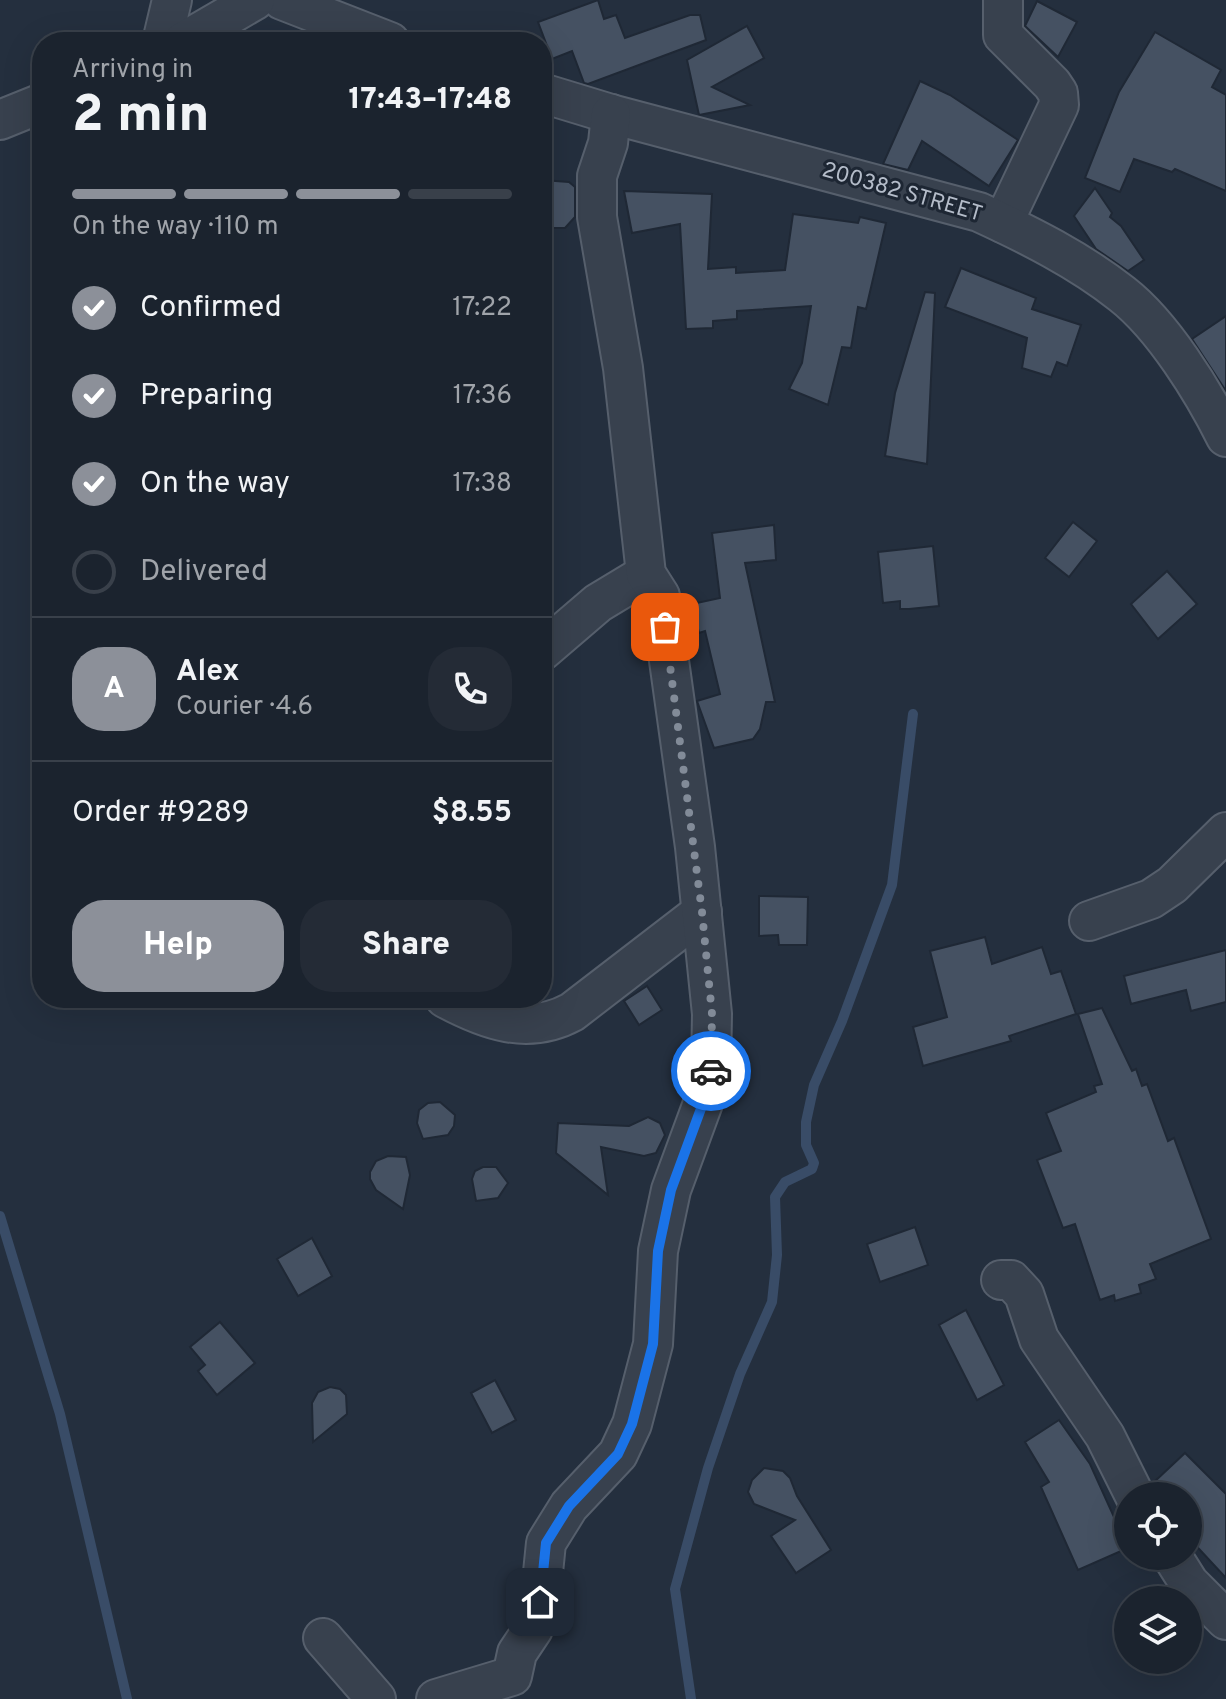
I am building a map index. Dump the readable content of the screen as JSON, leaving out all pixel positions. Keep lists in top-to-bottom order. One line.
{"streets":{"street":["200382 STREET"]},"page":{"heading":["2 min","Arriving in","17:43–17:48"],"panel":["Alex","Courier · 4.6","Order #9289","$8.55"],"bar":"On the way · 110 m","list":[["Confirmed","17:22"],["Preparing","17:36"],["On the way","17:38"],"Delivered"],"round":"A","buttons":["Help","Share"]}}
